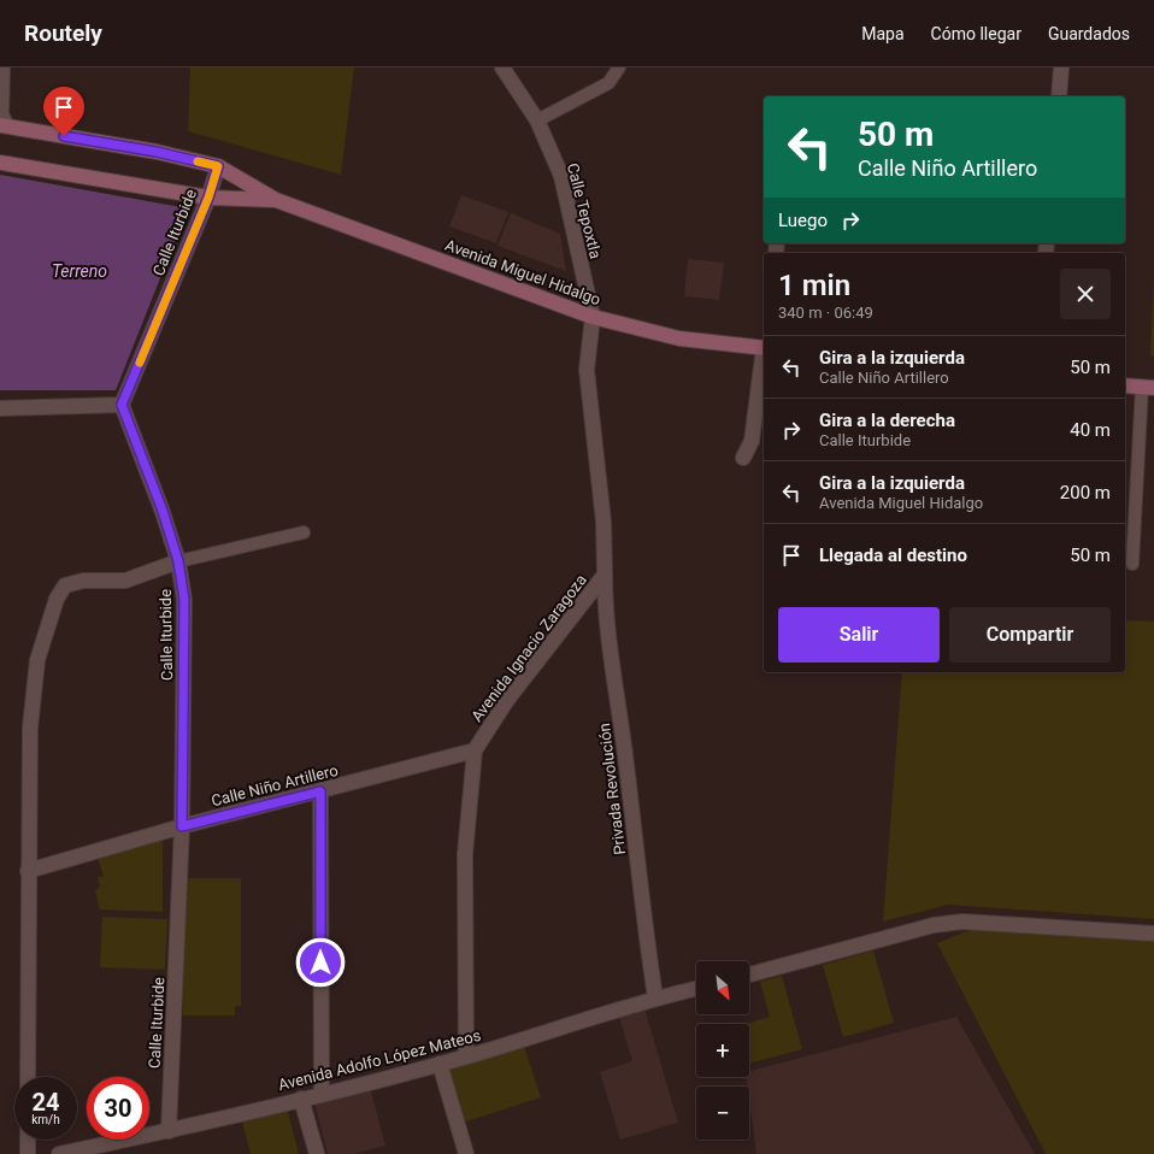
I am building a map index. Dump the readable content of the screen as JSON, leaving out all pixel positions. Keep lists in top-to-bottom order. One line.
{"streets":{"main road":["Avenida Miguel Hidalgo"],"street":["Calle Tepoxtla","Calle Iturbide","Avenida Ignacio Zaragoza","Calle Niño Artillero","Privada Revolución","Avenida Adolfo López Mateos"]},"crossings":[["Calle Tepoxtla","Avenida Miguel Hidalgo"],["Calle Tepoxtla","Avenida Ignacio Zaragoza"],["Calle Iturbide","Avenida Miguel Hidalgo"],["Calle Iturbide","Calle Niño Artillero"],["Calle Iturbide","Avenida Adolfo López Mateos"],["Avenida Miguel Hidalgo","Avenida Ignacio Zaragoza"],["Avenida Ignacio Zaragoza","Calle Niño Artillero"],["Avenida Ignacio Zaragoza","Privada Revolución"],["Avenida Ignacio Zaragoza","Avenida Adolfo López Mateos"],["Privada Revolución","Avenida Adolfo López Mateos"]],"water":["Terreno"],"north":"bottom right","page":{"header":"Routely","nav":["Mapa","Cómo llegar","Guardados"],"turn":["50 m","Calle Niño Artillero"],"then":"Luego","heading":["1 min","340 m · 06:49"],"list":[{"name":"Gira a la izquierda","note":"Calle Niño Artillero","value":"50 m"},{"name":"Gira a la derecha","note":"Calle Iturbide","value":"40 m"},{"name":"Gira a la izquierda","note":"Avenida Miguel Hidalgo","value":"200 m"},{"name":"Llegada al destino","value":"50 m"}],"buttons":["Salir","Compartir"],"map_buttons":["+","−"],"speed":"24 km/h","limit":"30"}}
